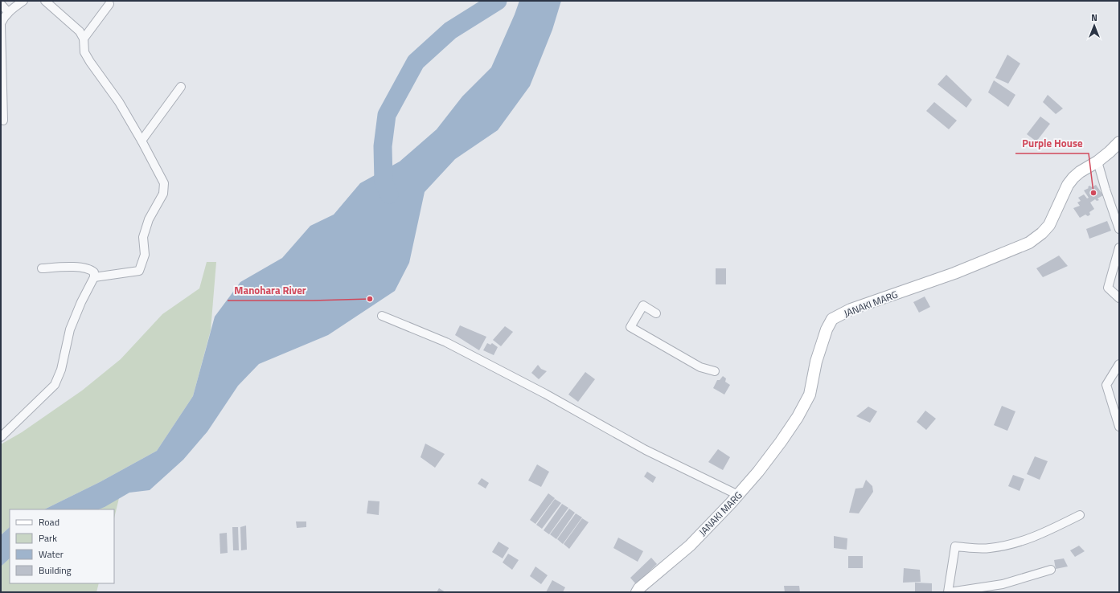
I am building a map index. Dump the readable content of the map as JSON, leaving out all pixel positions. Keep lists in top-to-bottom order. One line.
{"streets":{"street":["JANAKI MARG"]},"places":["Purple House","Manohara River"],"legend":["Road","Park","Water","Building"],"north":"top"}
